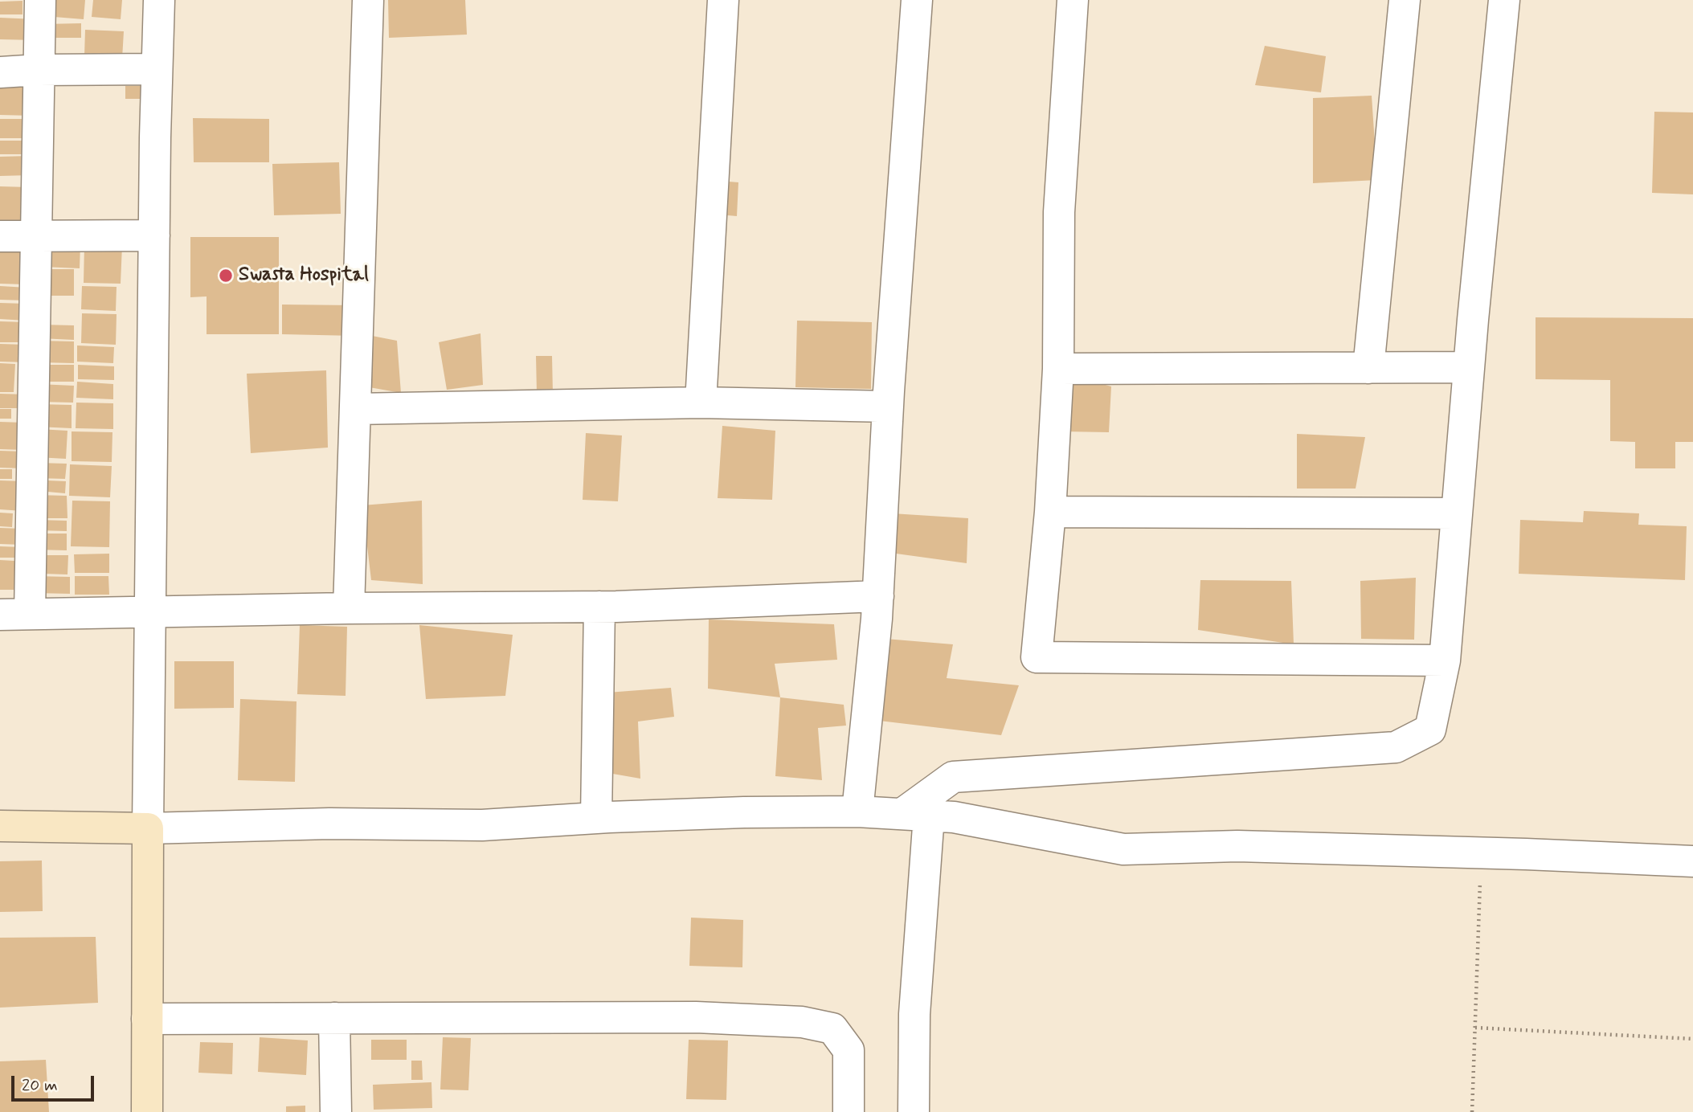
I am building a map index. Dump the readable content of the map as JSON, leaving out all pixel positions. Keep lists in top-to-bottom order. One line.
{"places":["Swasta Hospital"],"scale_bar":"20 m"}
